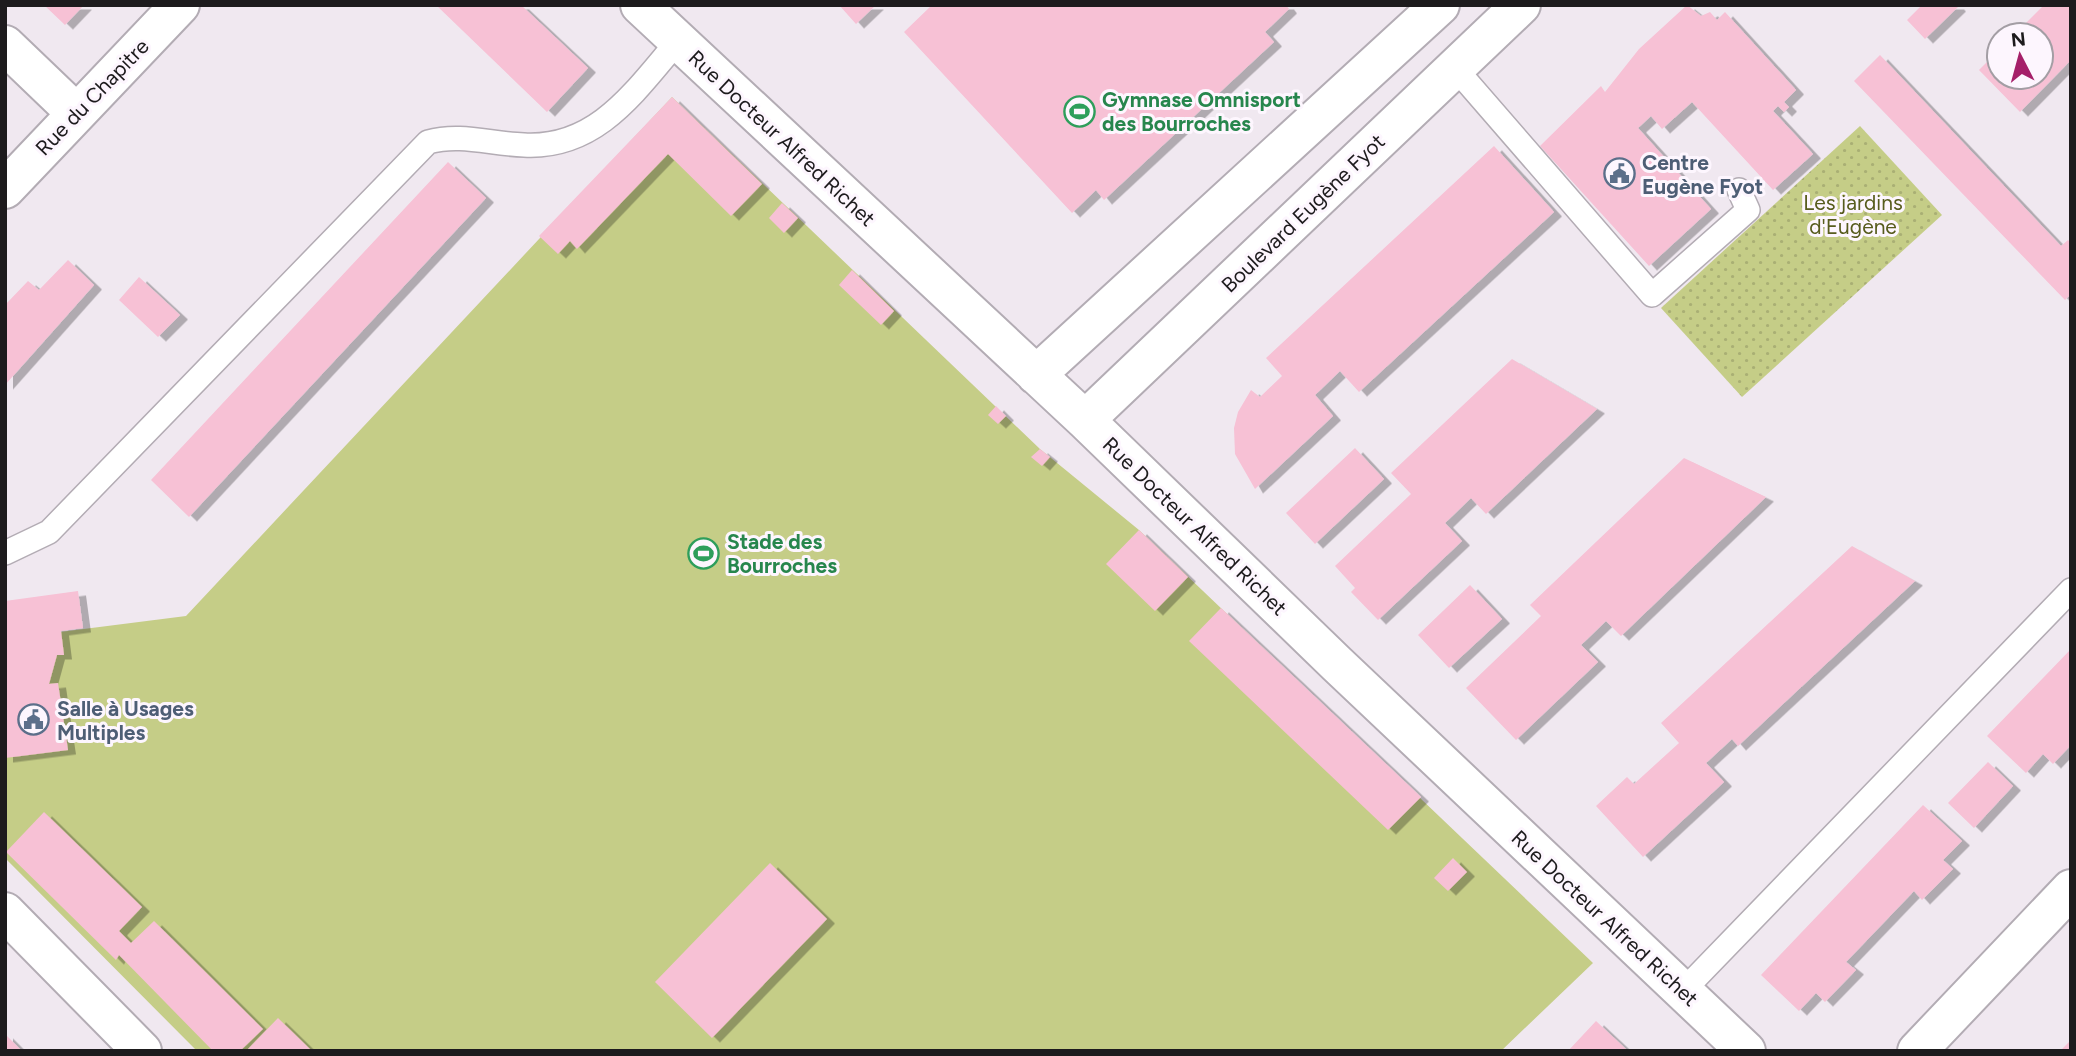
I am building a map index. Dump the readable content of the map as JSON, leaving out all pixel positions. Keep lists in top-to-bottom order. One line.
{"streets":{"street":["Rue du Chapitre","Rue Docteur Alfred Richet","Boulevard Eugène Fyot"]},"crossings":[["Rue Docteur Alfred Richet","Boulevard Eugène Fyot"]],"parks":["Les jardins d'Eugène"],"places":{"sports":["Gymnase Omnisport des Bourroches","Stade des Bourroches"],"public building":["Centre Eugène Fyot","Salle à Usages Multiples"]},"north":"top"}
